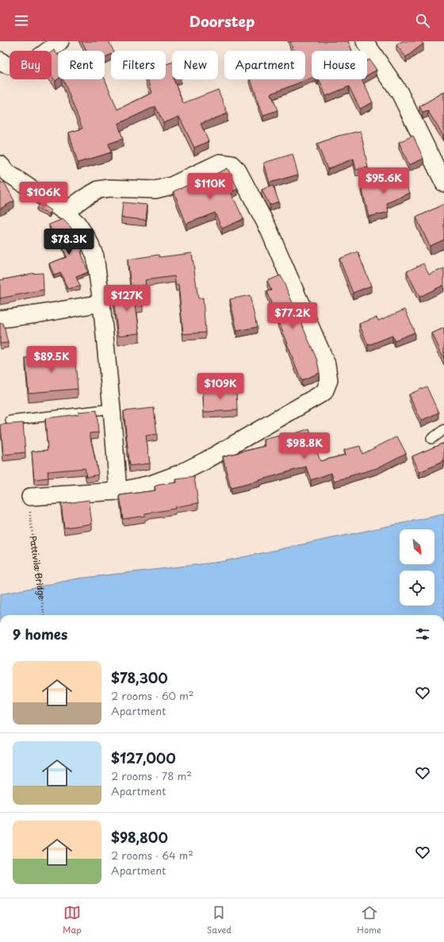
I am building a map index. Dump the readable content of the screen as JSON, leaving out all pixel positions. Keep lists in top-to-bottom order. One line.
{"streets":{"path":["Pattivila Bridge"]},"north":"bottom right","page":{"header":"Doorstep","chip":["Buy","Rent","Filters","New","Apartment","House"],"price":["$95.6K","$110K","$106K","$78.3K","$127K","$77.2K","$89.5K","$109K","$98.8K"],"heading":"9 homes","list":[{"name":"$78,300","note":"2 rooms · 60 m² · Apartment"},{"name":"$127,000","note":"2 rooms · 78 m² · Apartment"},{"name":"$98,800","note":"2 rooms · 64 m² · Apartment"}],"tabs":["Map","Saved","Home"]}}
